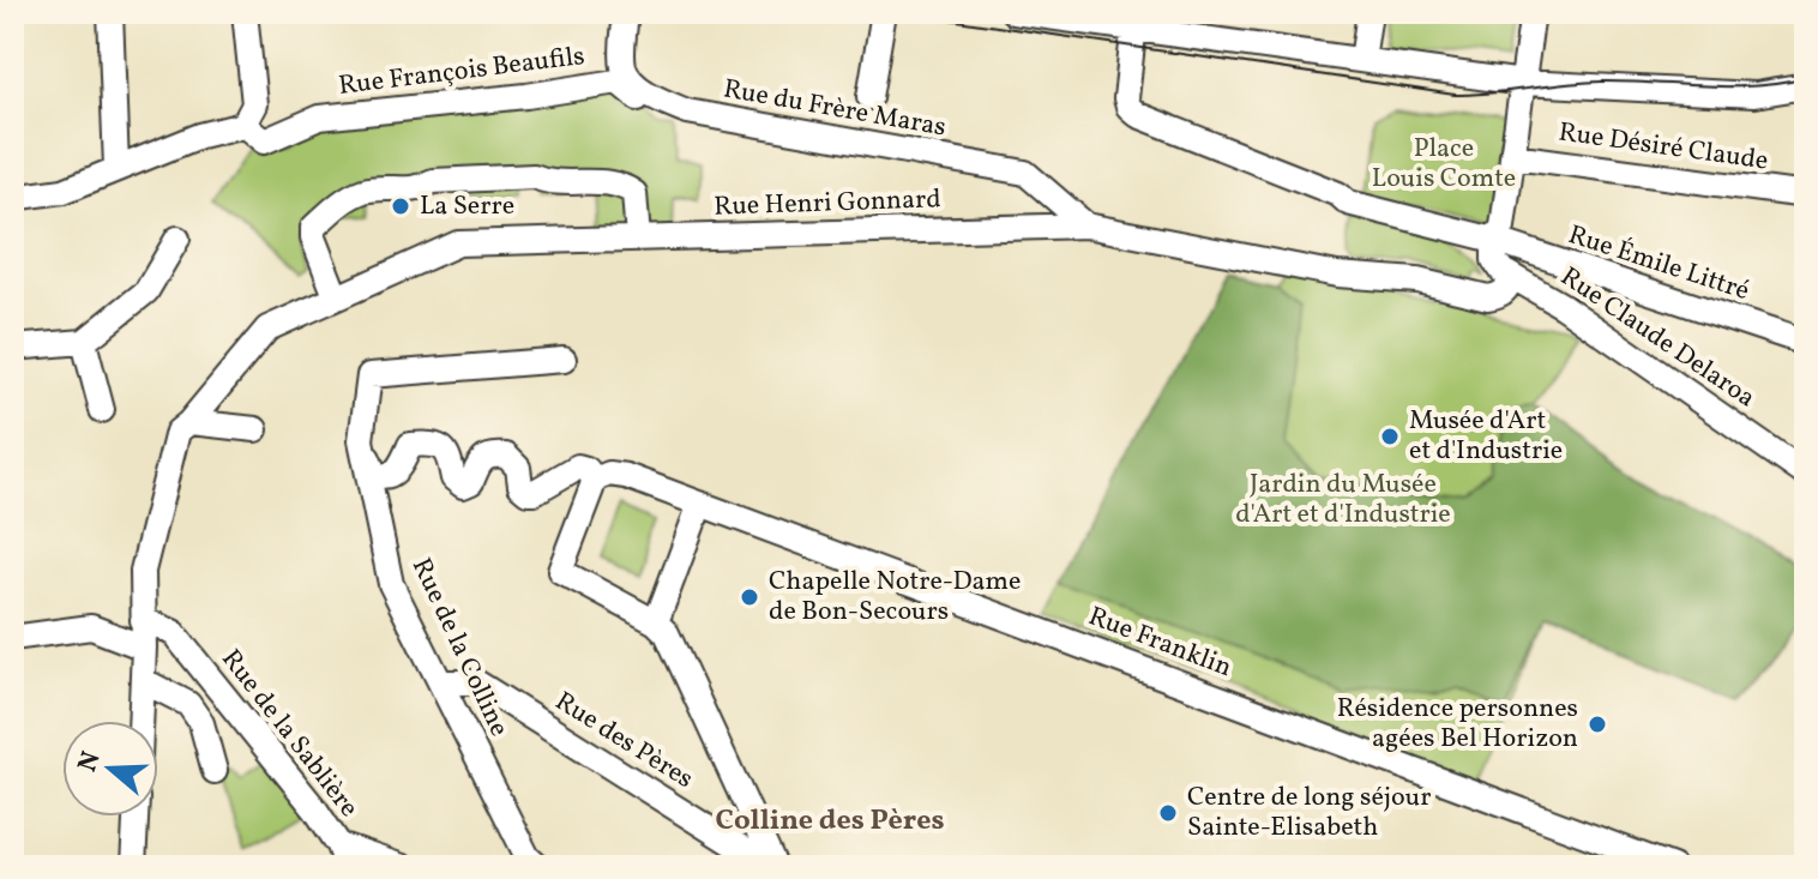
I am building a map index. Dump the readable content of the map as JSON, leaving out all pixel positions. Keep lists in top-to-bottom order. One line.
{"streets":{"street":["Rue François Beaufils","Rue du Frère Maras","Rue Désiré Claude","Rue Henri Gonnard","Rue Émile Littré","Rue Claude Delaroa","Rue Franklin","Rue de la Colline","Rue de la Sablière","Rue des Pères"]},"crossings":[["Rue François Beaufils","Rue du Frère Maras"],["Rue du Frère Maras","Rue Henri Gonnard"],["Rue Henri Gonnard","Rue Claude Delaroa"],["Rue Henri Gonnard","Rue de la Sablière"],["Rue de la Colline","Rue des Pères"]],"districts":["Colline des Pères"],"parks":["Place Louis Comte","Jardin du Musée d'Art et d'Industrie"],"places":["La Serre","Musée d'Art et d'Industrie","Chapelle Notre-Dame de Bon-Secours","Résidence personnes agées Bel Horizon","Centre de long séjour Sainte-Elisabeth"],"north":"left"}
